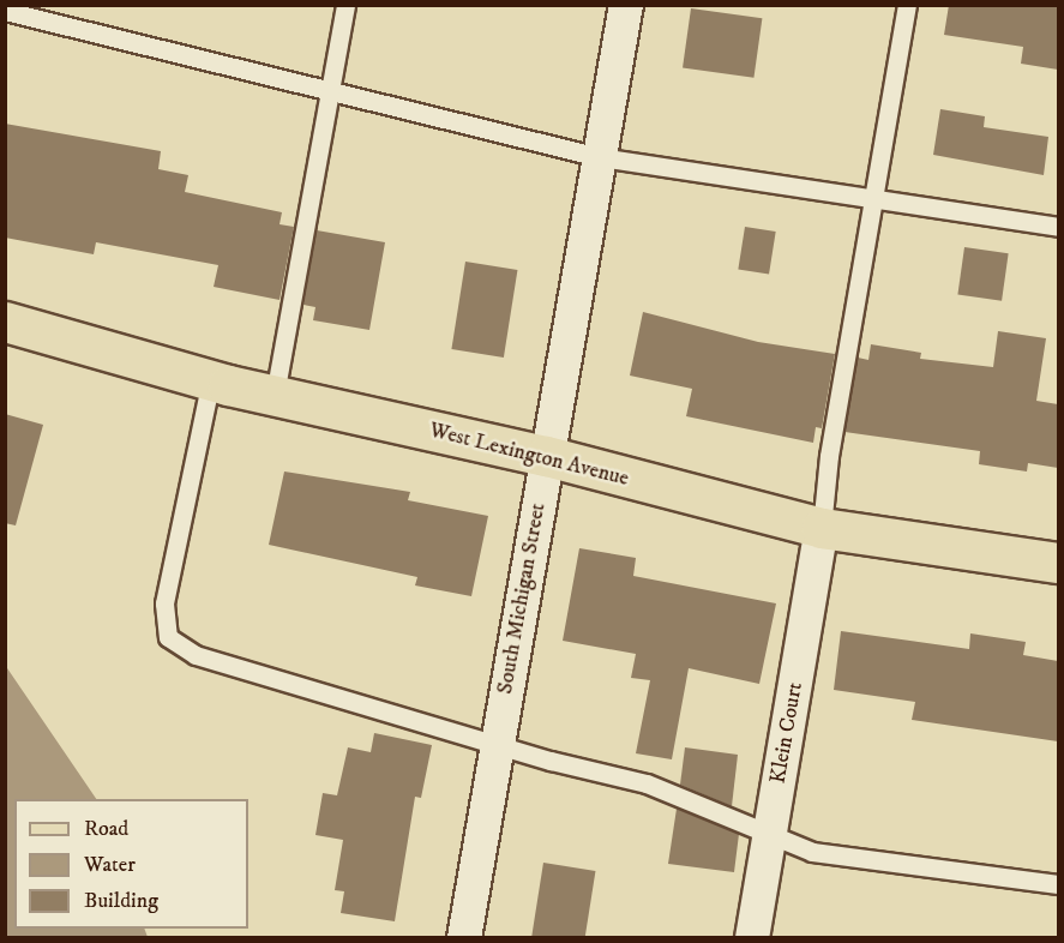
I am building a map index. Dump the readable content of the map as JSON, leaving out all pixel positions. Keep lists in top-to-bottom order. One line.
{"streets":{"main road":["West Lexington Avenue"],"street":["South Michigan Street","Klein Court"]},"crossings":[["West Lexington Avenue","South Michigan Street"],["West Lexington Avenue","Klein Court"]],"legend":["Road","Water","Building"]}
